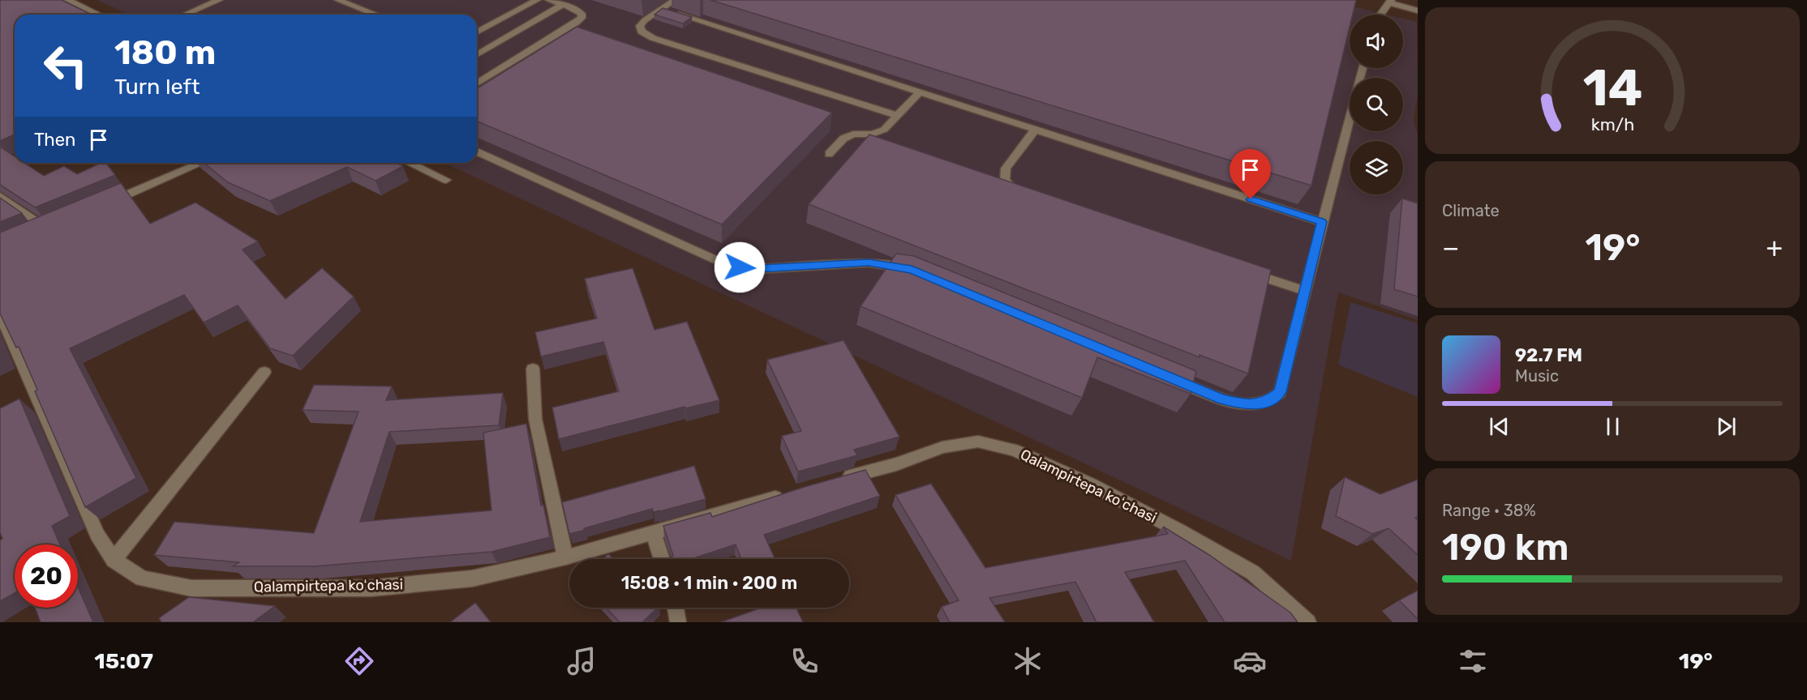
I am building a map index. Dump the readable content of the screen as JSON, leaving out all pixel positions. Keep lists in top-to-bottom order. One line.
{"streets":{"street":["Qalampirtepa koʻchasi"]},"page":{"turn":["180 m","Turn left"],"then":"Then","tile":["Climate",["Range · 38%","190 km"]],"heat":["−","19°","+"],"song":["92.7 FM","Music"],"limit":"20","trip":"15:08 · 1 min · 200 m","tabs":["15:07","19°"],"gauge":["14","km/h"]}}
